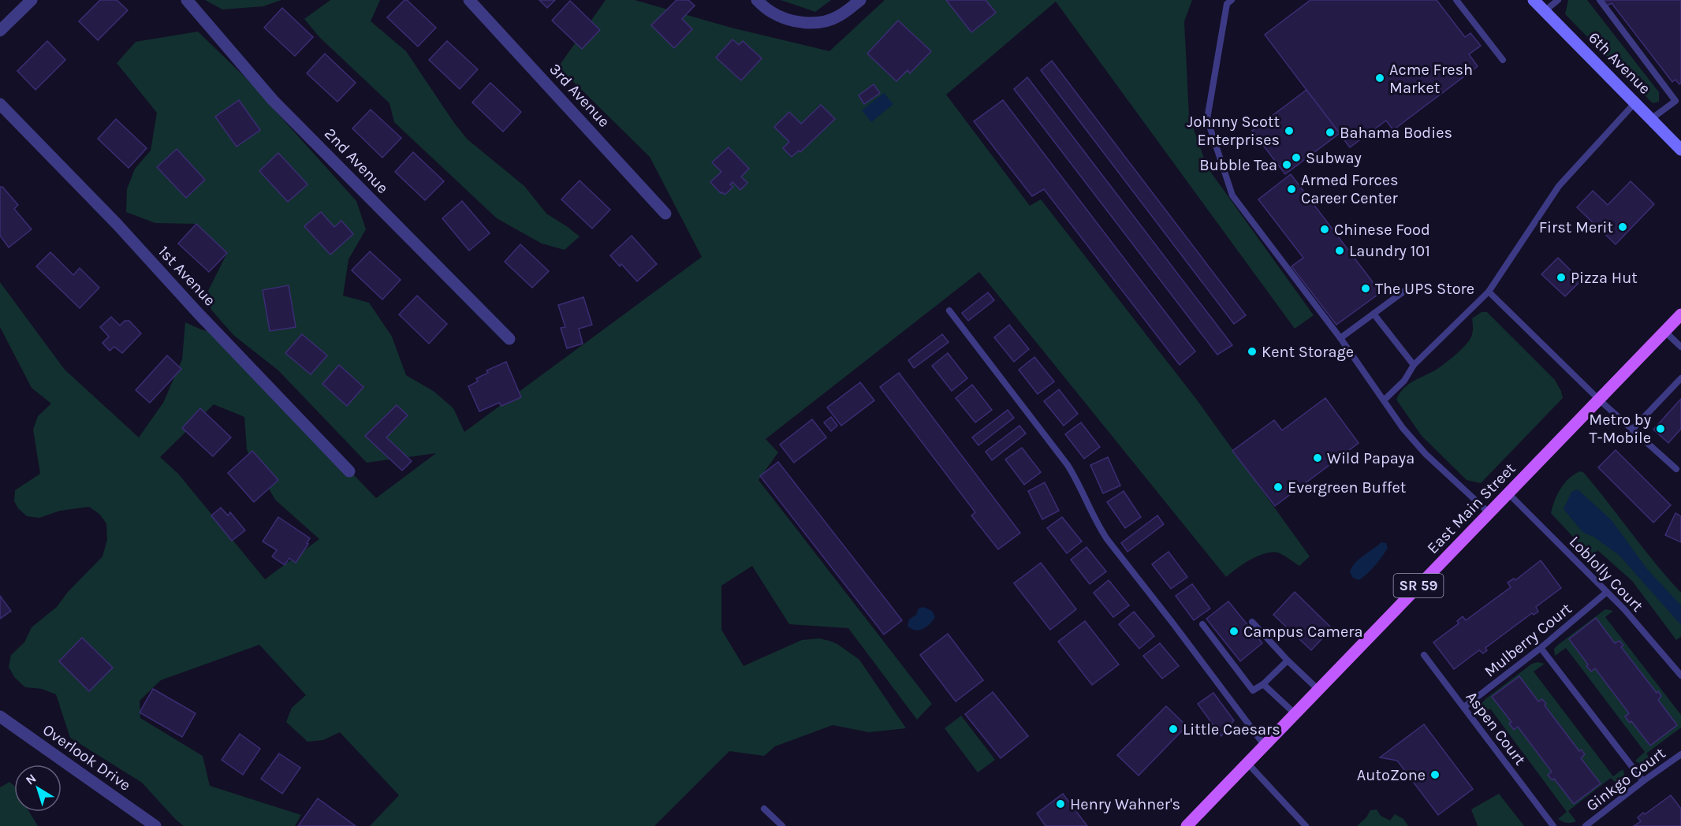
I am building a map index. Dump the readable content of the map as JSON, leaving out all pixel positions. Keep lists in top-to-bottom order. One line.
{"streets":{"main road":["East Main Street","SR 59"],"street":["6th Avenue","3rd Avenue","2nd Avenue","1st Avenue","Overlook Drive"],"lane":["Loblolly Court","Mulberry Court","Aspen Court","Ginkgo Court"]},"crossings":[["East Main Street","Loblolly Court"],["Loblolly Court","Mulberry Court"],["Mulberry Court","Aspen Court"]],"places":["Acme Fresh Market","Johnny Scott Enterprises","Bahama Bodies","Subway","Bubble Tea","Armed Forces Career Center","First Merit","Chinese Food","Laundry 101","Pizza Hut","The UPS Store","Kent Storage","Metro by T-Mobile","Wild Papaya","Evergreen Buffet","Campus Camera","Little Caesars","AutoZone","Henry Wahner's"],"north":"top left"}
